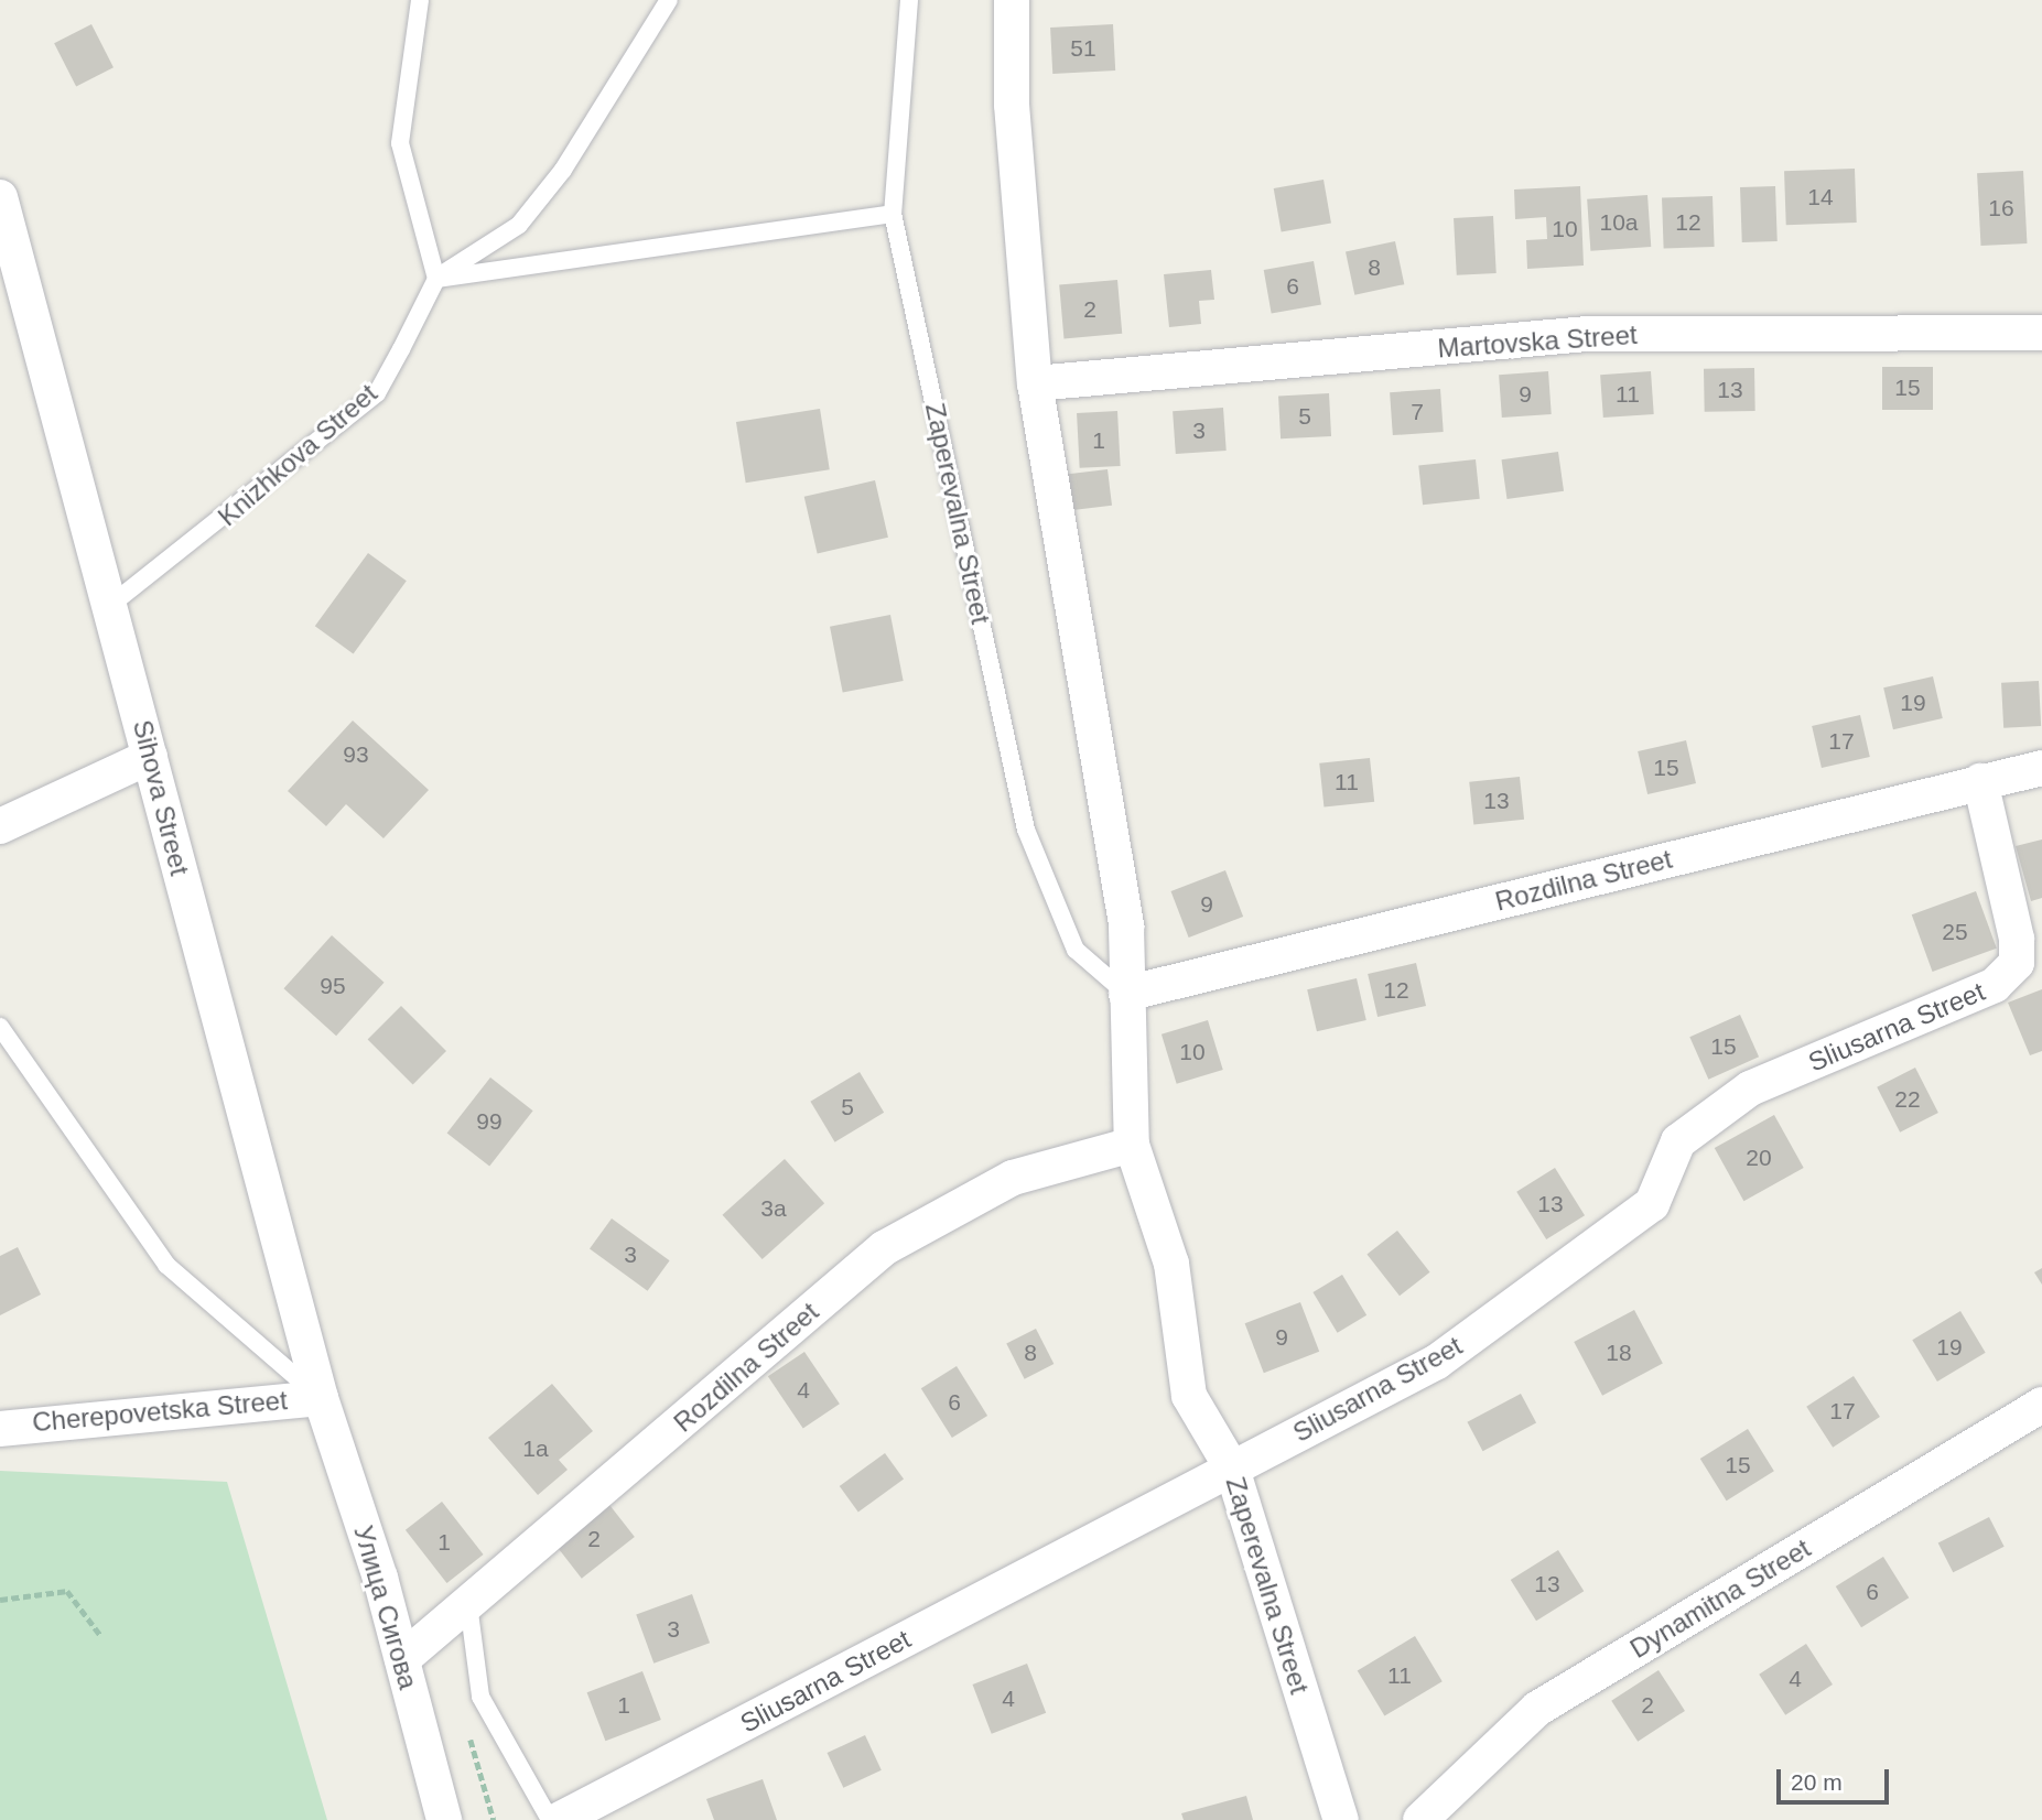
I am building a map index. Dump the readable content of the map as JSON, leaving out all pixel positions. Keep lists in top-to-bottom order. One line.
{"streets":{"street":["Martovska Street","Zaperevalna Street","Sihova Street","Rozdilna Street","Sliusarna Street","Cherepovetska Street","Dynamitna Street","Улица Сигова"],"lane":["Knizhkova Street"]},"crossings":[["Martovska Street","Zaperevalna Street"],["Knizhkova Street","Sihova Street"],["Zaperevalna Street","Rozdilna Street"],["Zaperevalna Street","Sliusarna Street"],["Sihova Street","Cherepovetska Street"],["Sihova Street","Улица Сигова"],["Rozdilna Street","Sliusarna Street"],["Rozdilna Street","Улица Сигова"],["Cherepovetska Street","Улица Сигова"]],"house_numbers":["51","14","16","10а","12","10","8","6","2","15","13","9","11","7","5","3","1","19","17","93","15","11","13","9","25","95","12","15","10","22","5","99","20","13","3а","3","9","19","8","18","4","6","17","1а","15","2","1","13","6","3","11","4","4","1","2"],"scale_bar":"20 m"}
